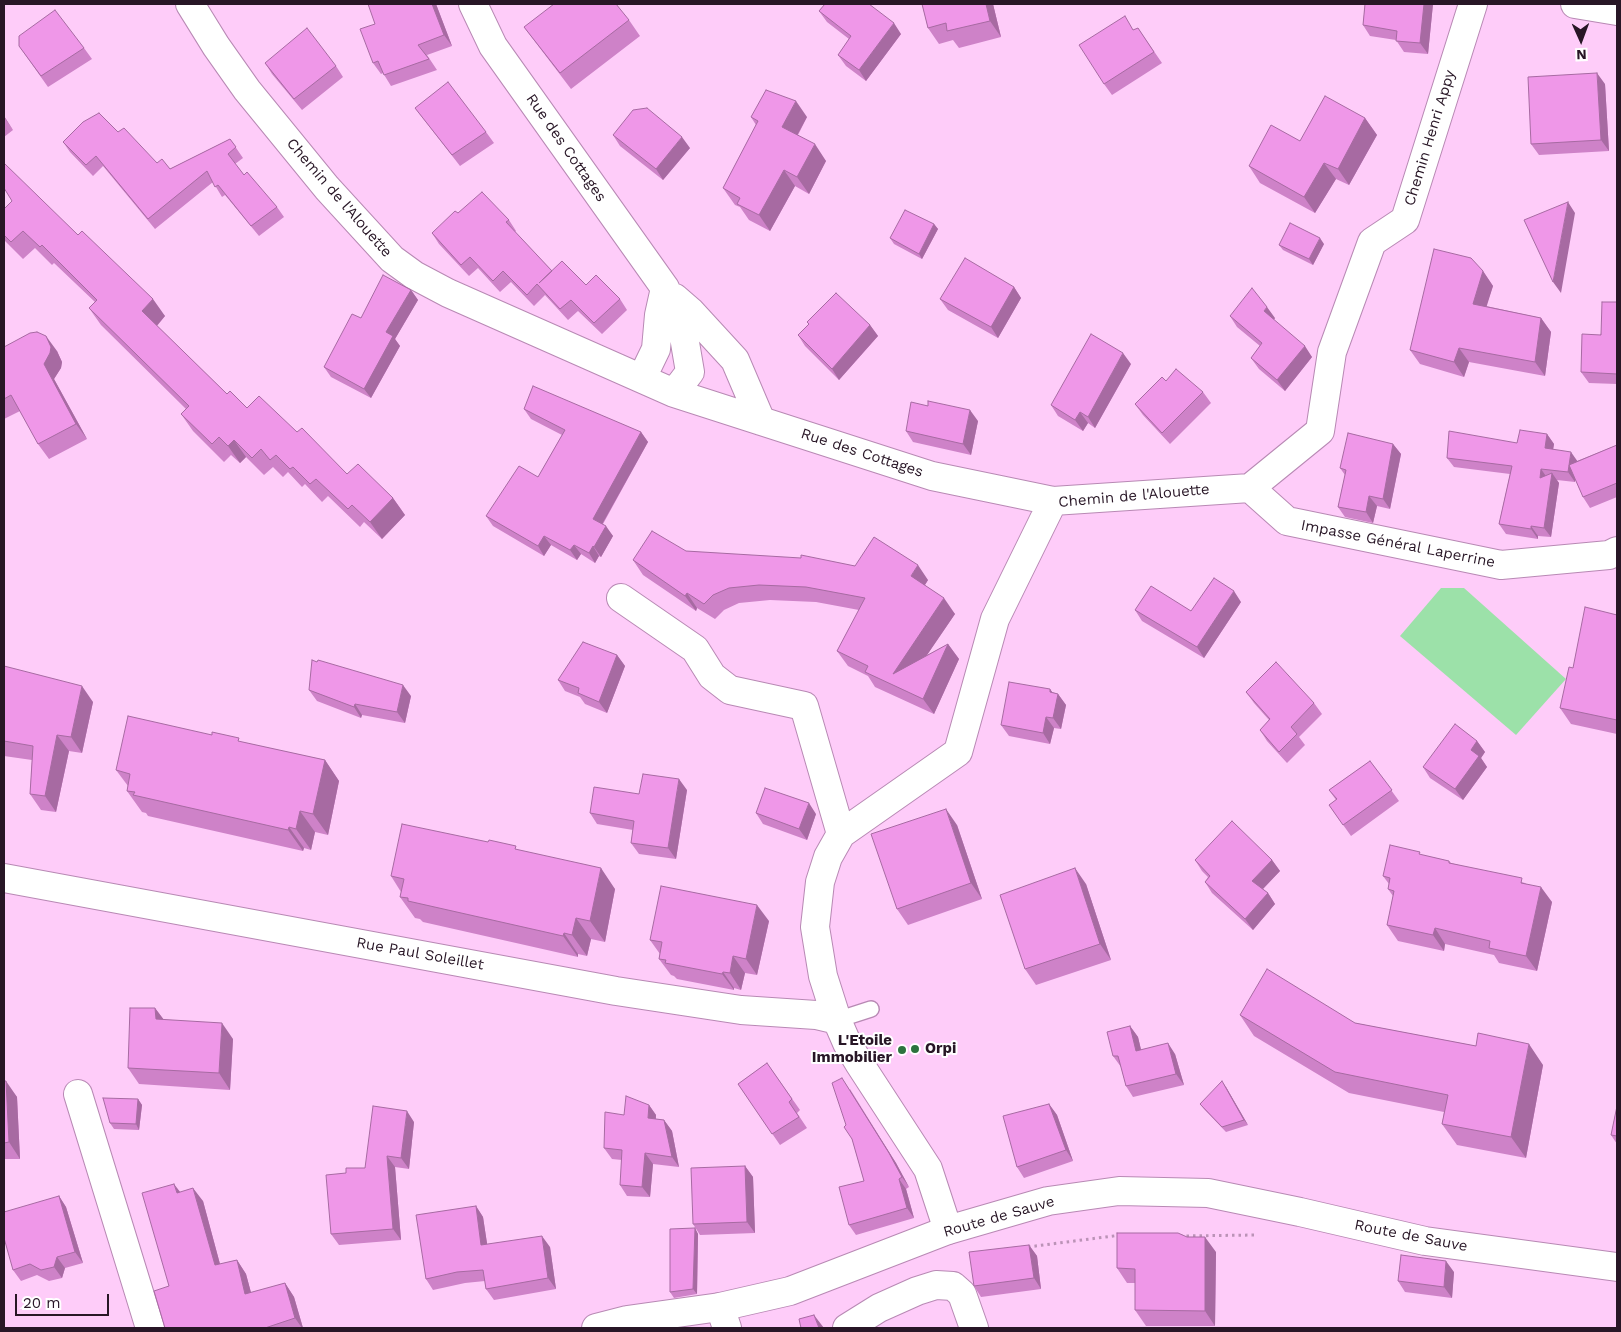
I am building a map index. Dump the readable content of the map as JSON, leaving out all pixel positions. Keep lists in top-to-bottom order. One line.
{"streets":{"street":["Chemin Henri Appy","Rue des Cottages","Chemin de l'Alouette","Impasse Général Laperrine","Rue Paul Soleillet","Route de Sauve"]},"crossings":[["Chemin Henri Appy","Chemin de l'Alouette"],["Chemin Henri Appy","Impasse Général Laperrine"],["Rue des Cottages","Chemin de l'Alouette"],["Chemin de l'Alouette","Impasse Général Laperrine"],["Chemin de l'Alouette","Rue Paul Soleillet"],["Chemin de l'Alouette","Route de Sauve"]],"places":["Orpi","L'Etoile Immobilier"],"scale_bar":"20 m","north":"bottom"}
